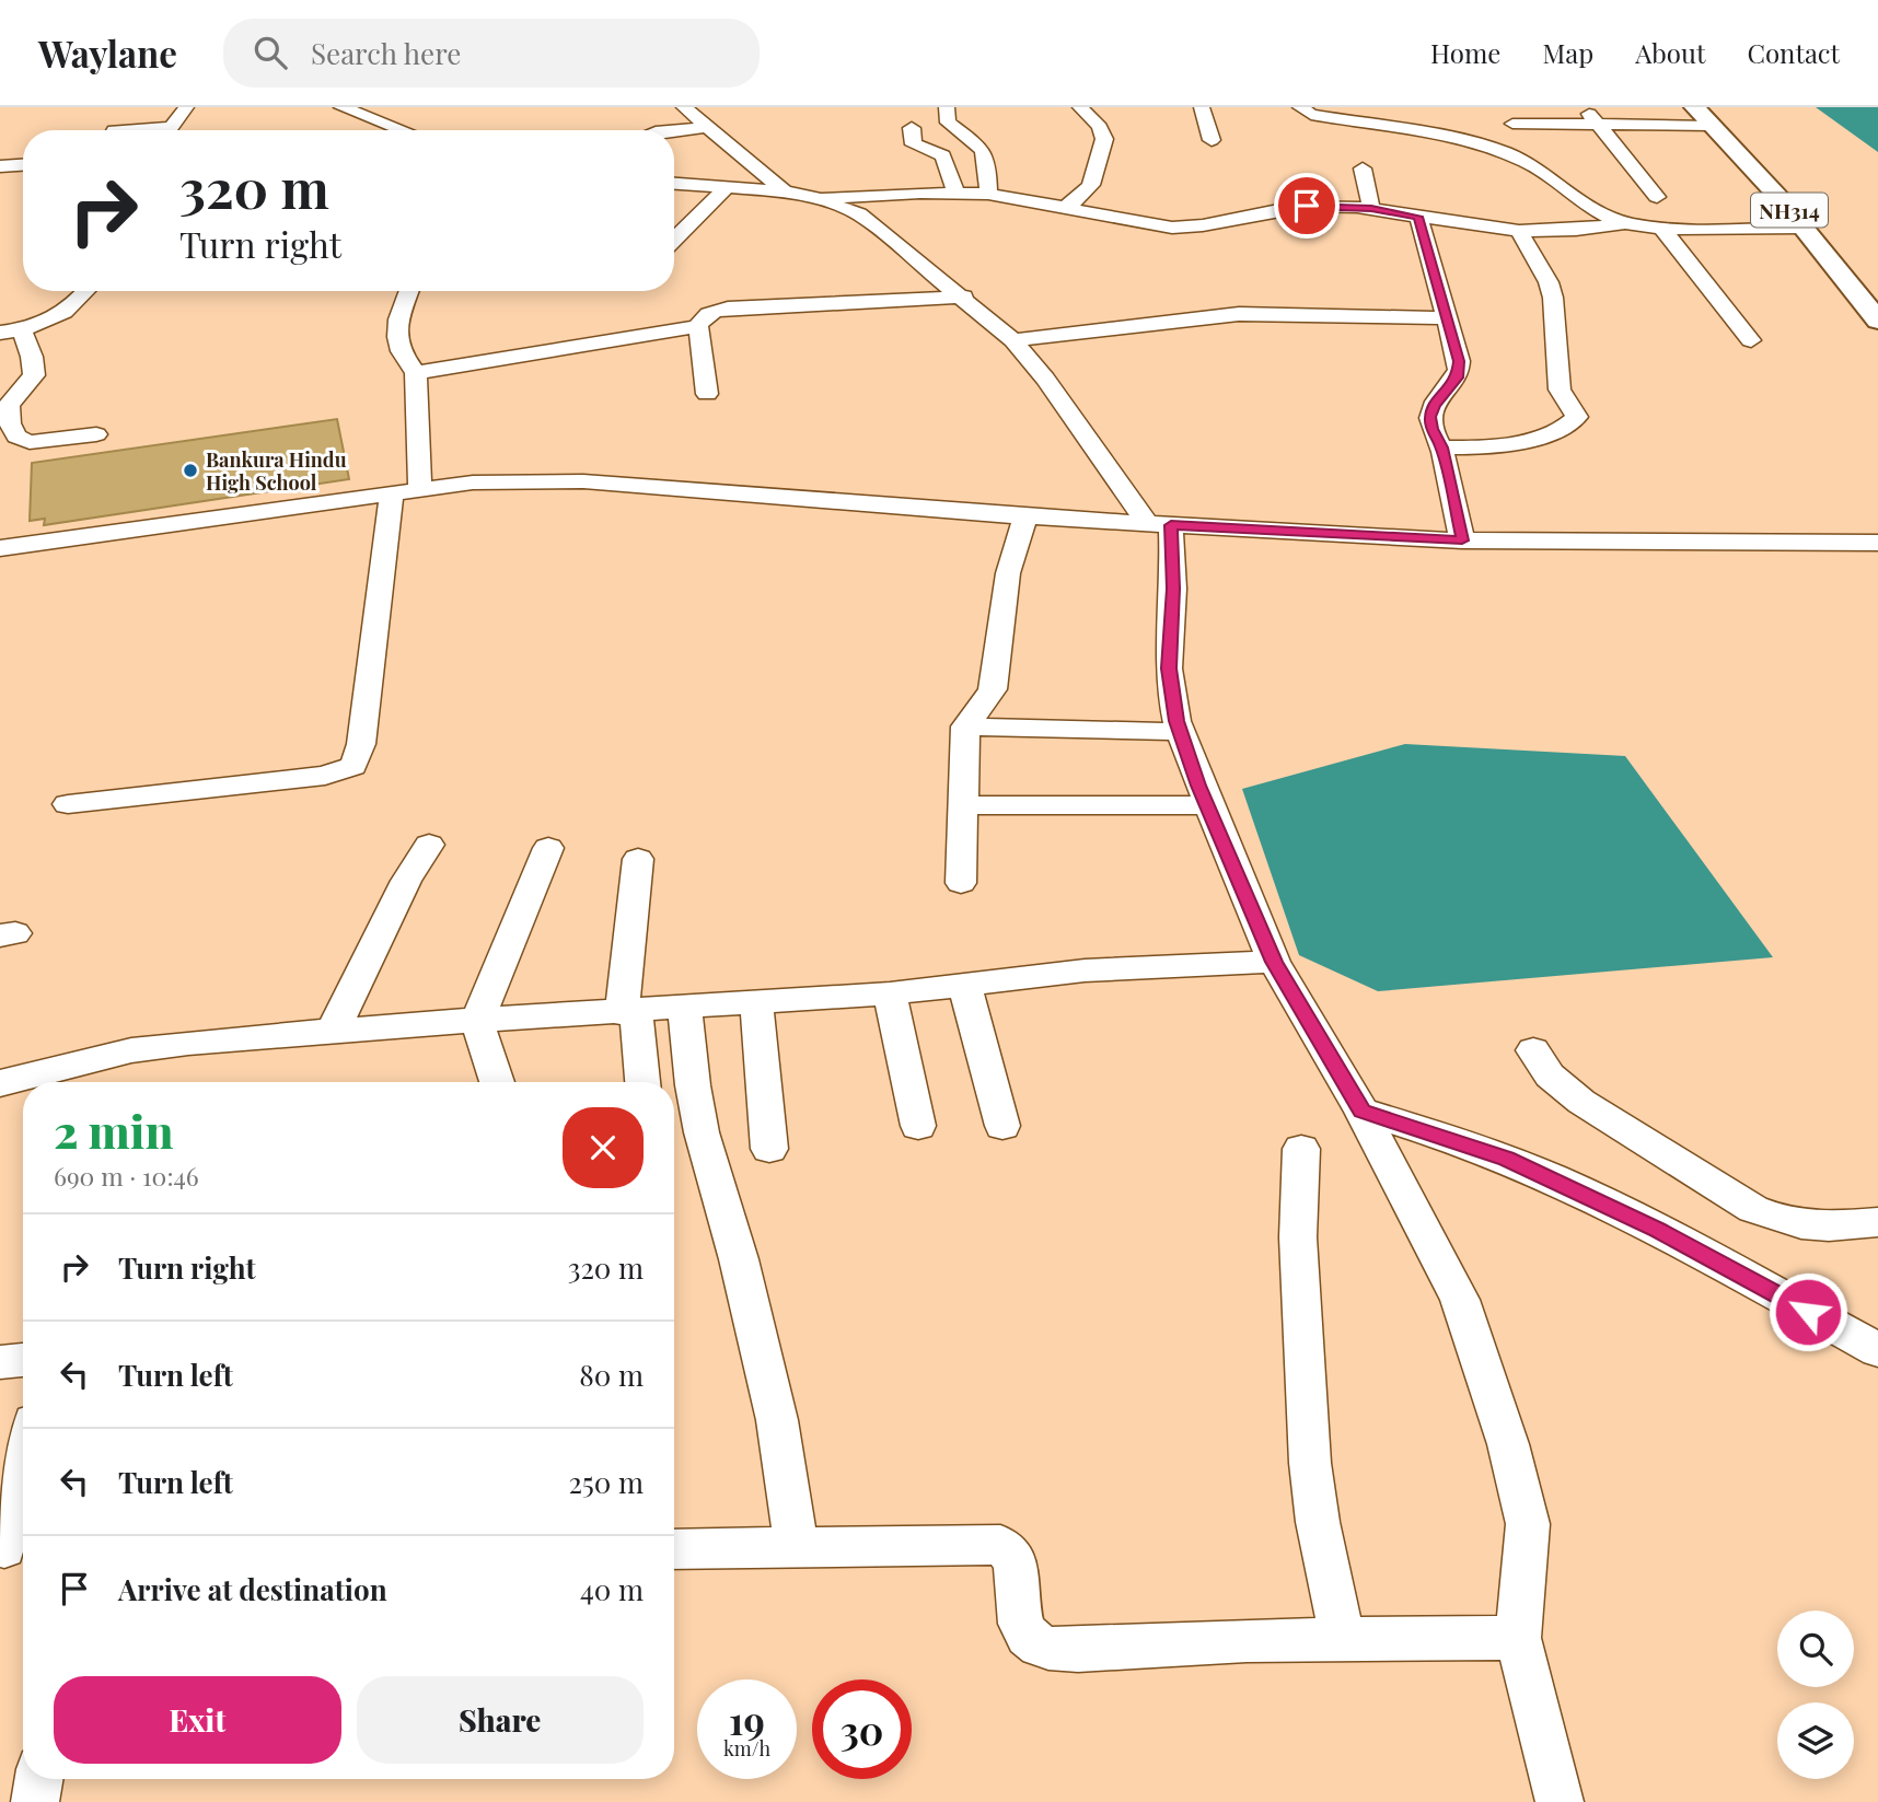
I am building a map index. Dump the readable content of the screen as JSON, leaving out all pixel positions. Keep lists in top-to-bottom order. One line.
{"streets":{"highway":["NH314"]},"places":["Bankura Hindu High School"],"page":{"header":"Waylane","search":"Search here","nav":["Home","Map","About","Contact"],"turn":["320 m","Turn right"],"heading":["2 min","690 m · 10:46"],"list":[{"name":"Turn right","value":"320 m"},{"name":"Turn left","value":"80 m"},{"name":"Turn left","value":"250 m"},{"name":"Arrive at destination","value":"40 m"}],"buttons":["Exit","Share"],"speed":"19 km/h","limit":"30"}}
